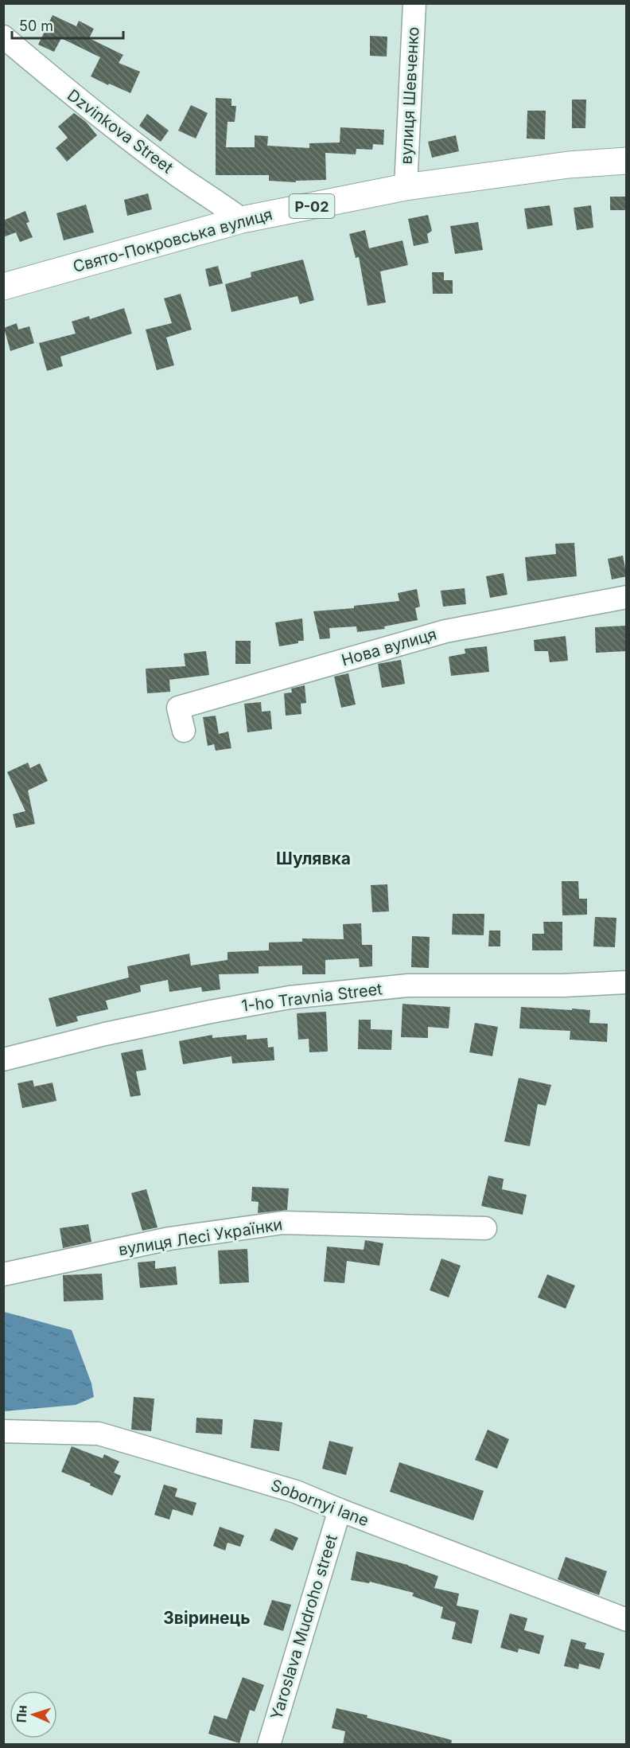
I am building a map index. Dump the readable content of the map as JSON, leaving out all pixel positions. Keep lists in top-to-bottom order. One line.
{"streets":{"main road":["Р-02","Свято-Покровська вулиця"],"street":["вулиця Шевченко","Dzvinkova Street","Нова вулиця","1-ho Travnia Street","вулиця Лесі Українки","Sobornyi lane","Yaroslava Mudroho street"]},"crossings":[["вулиця Шевченко","Свято-Покровська вулиця"],["Dzvinkova Street","Свято-Покровська вулиця"],["Sobornyi lane","Yaroslava Mudroho street"]],"districts":["Шулявка","Звіринець"],"scale_bar":"50 m","north":"left"}
